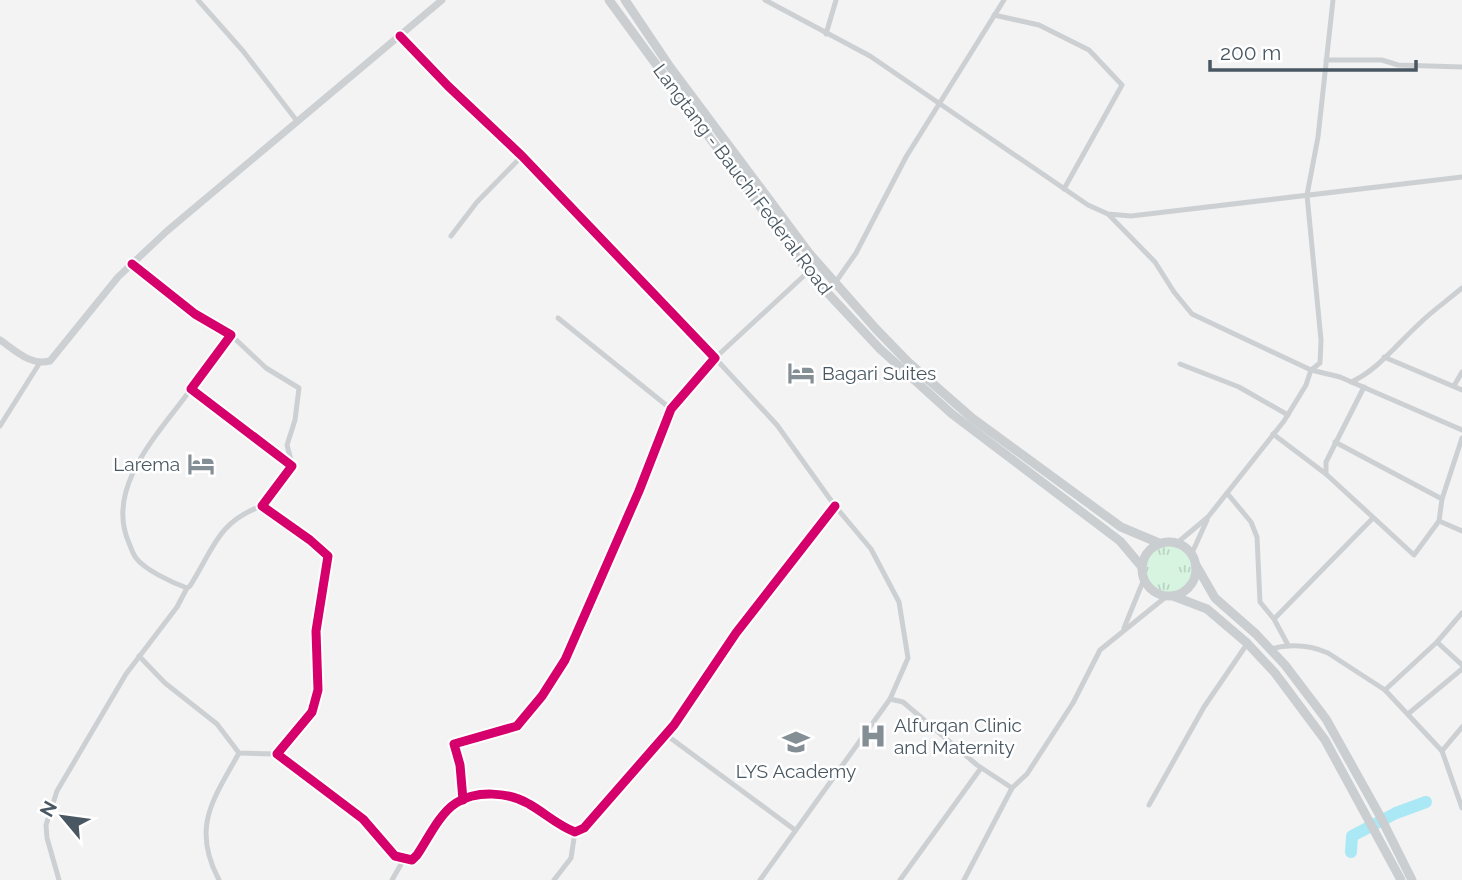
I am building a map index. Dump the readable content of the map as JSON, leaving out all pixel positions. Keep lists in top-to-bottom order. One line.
{"streets":{"main road":["Langtang - Bauchi Federal Road"]},"places":{"hotel":["Bagari Suites","Larema"],"hospital":["Alfurqan Clinic and Maternity"],"school or university":["LYS Academy"]},"scale_bar":"200 m","north":"top left"}
